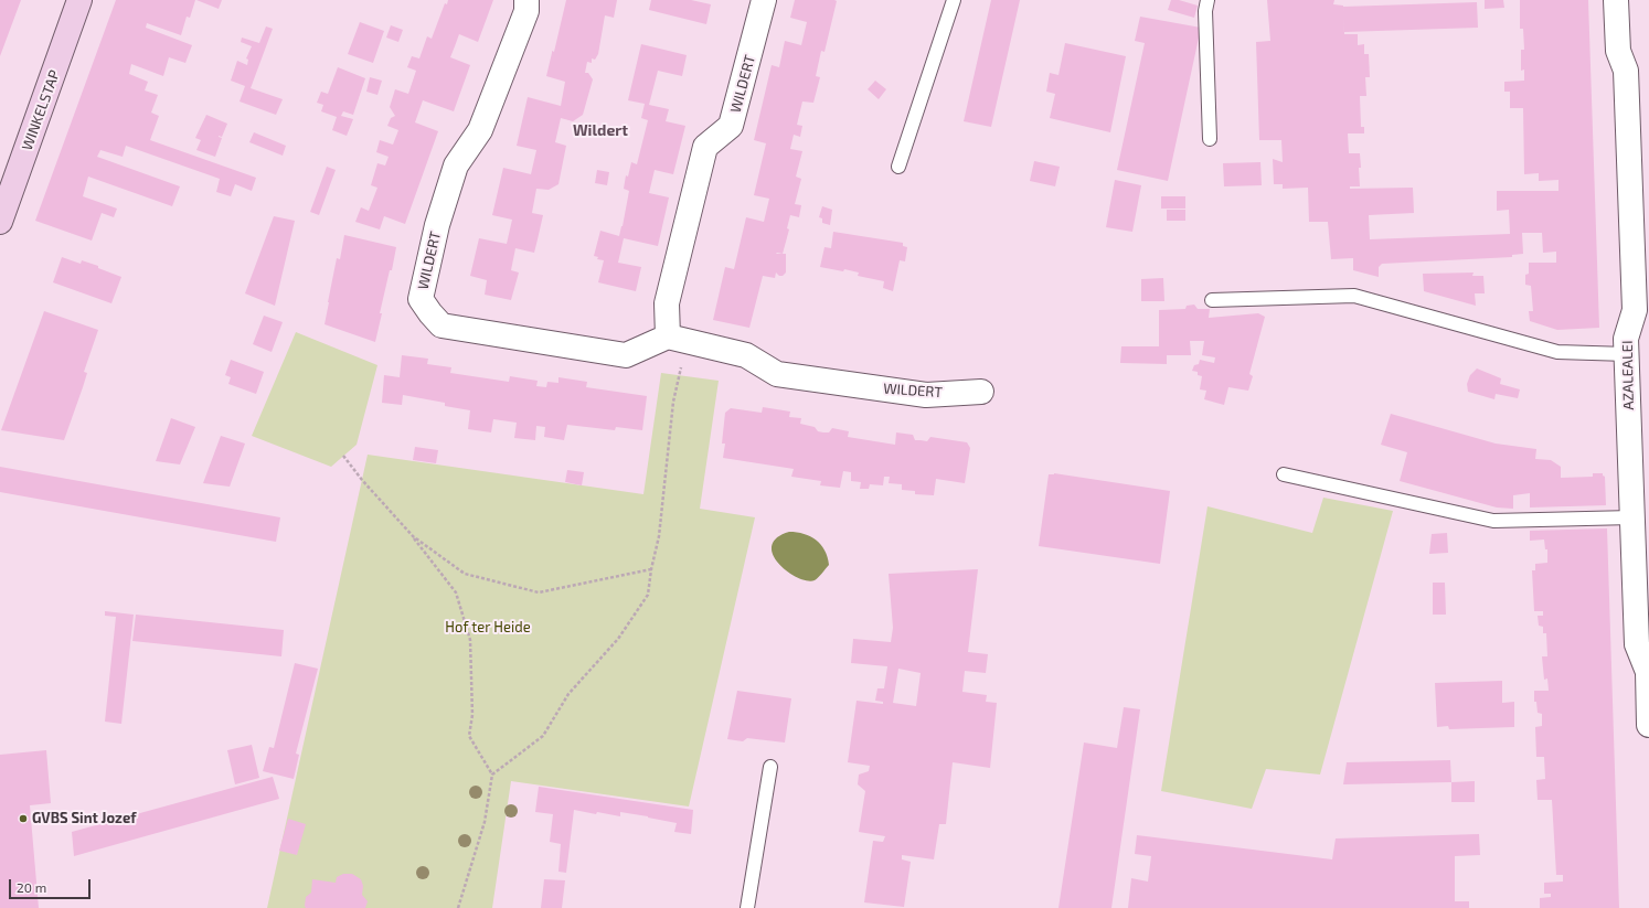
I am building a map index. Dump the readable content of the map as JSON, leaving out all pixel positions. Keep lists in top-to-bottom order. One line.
{"streets":{"street":["WILDERT","WINKELSTAP","AZALEALEI"]},"districts":["Wildert"],"parks":["Hof ter Heide"],"places":["GVBS Sint Jozef"],"scale_bar":"20 m"}
